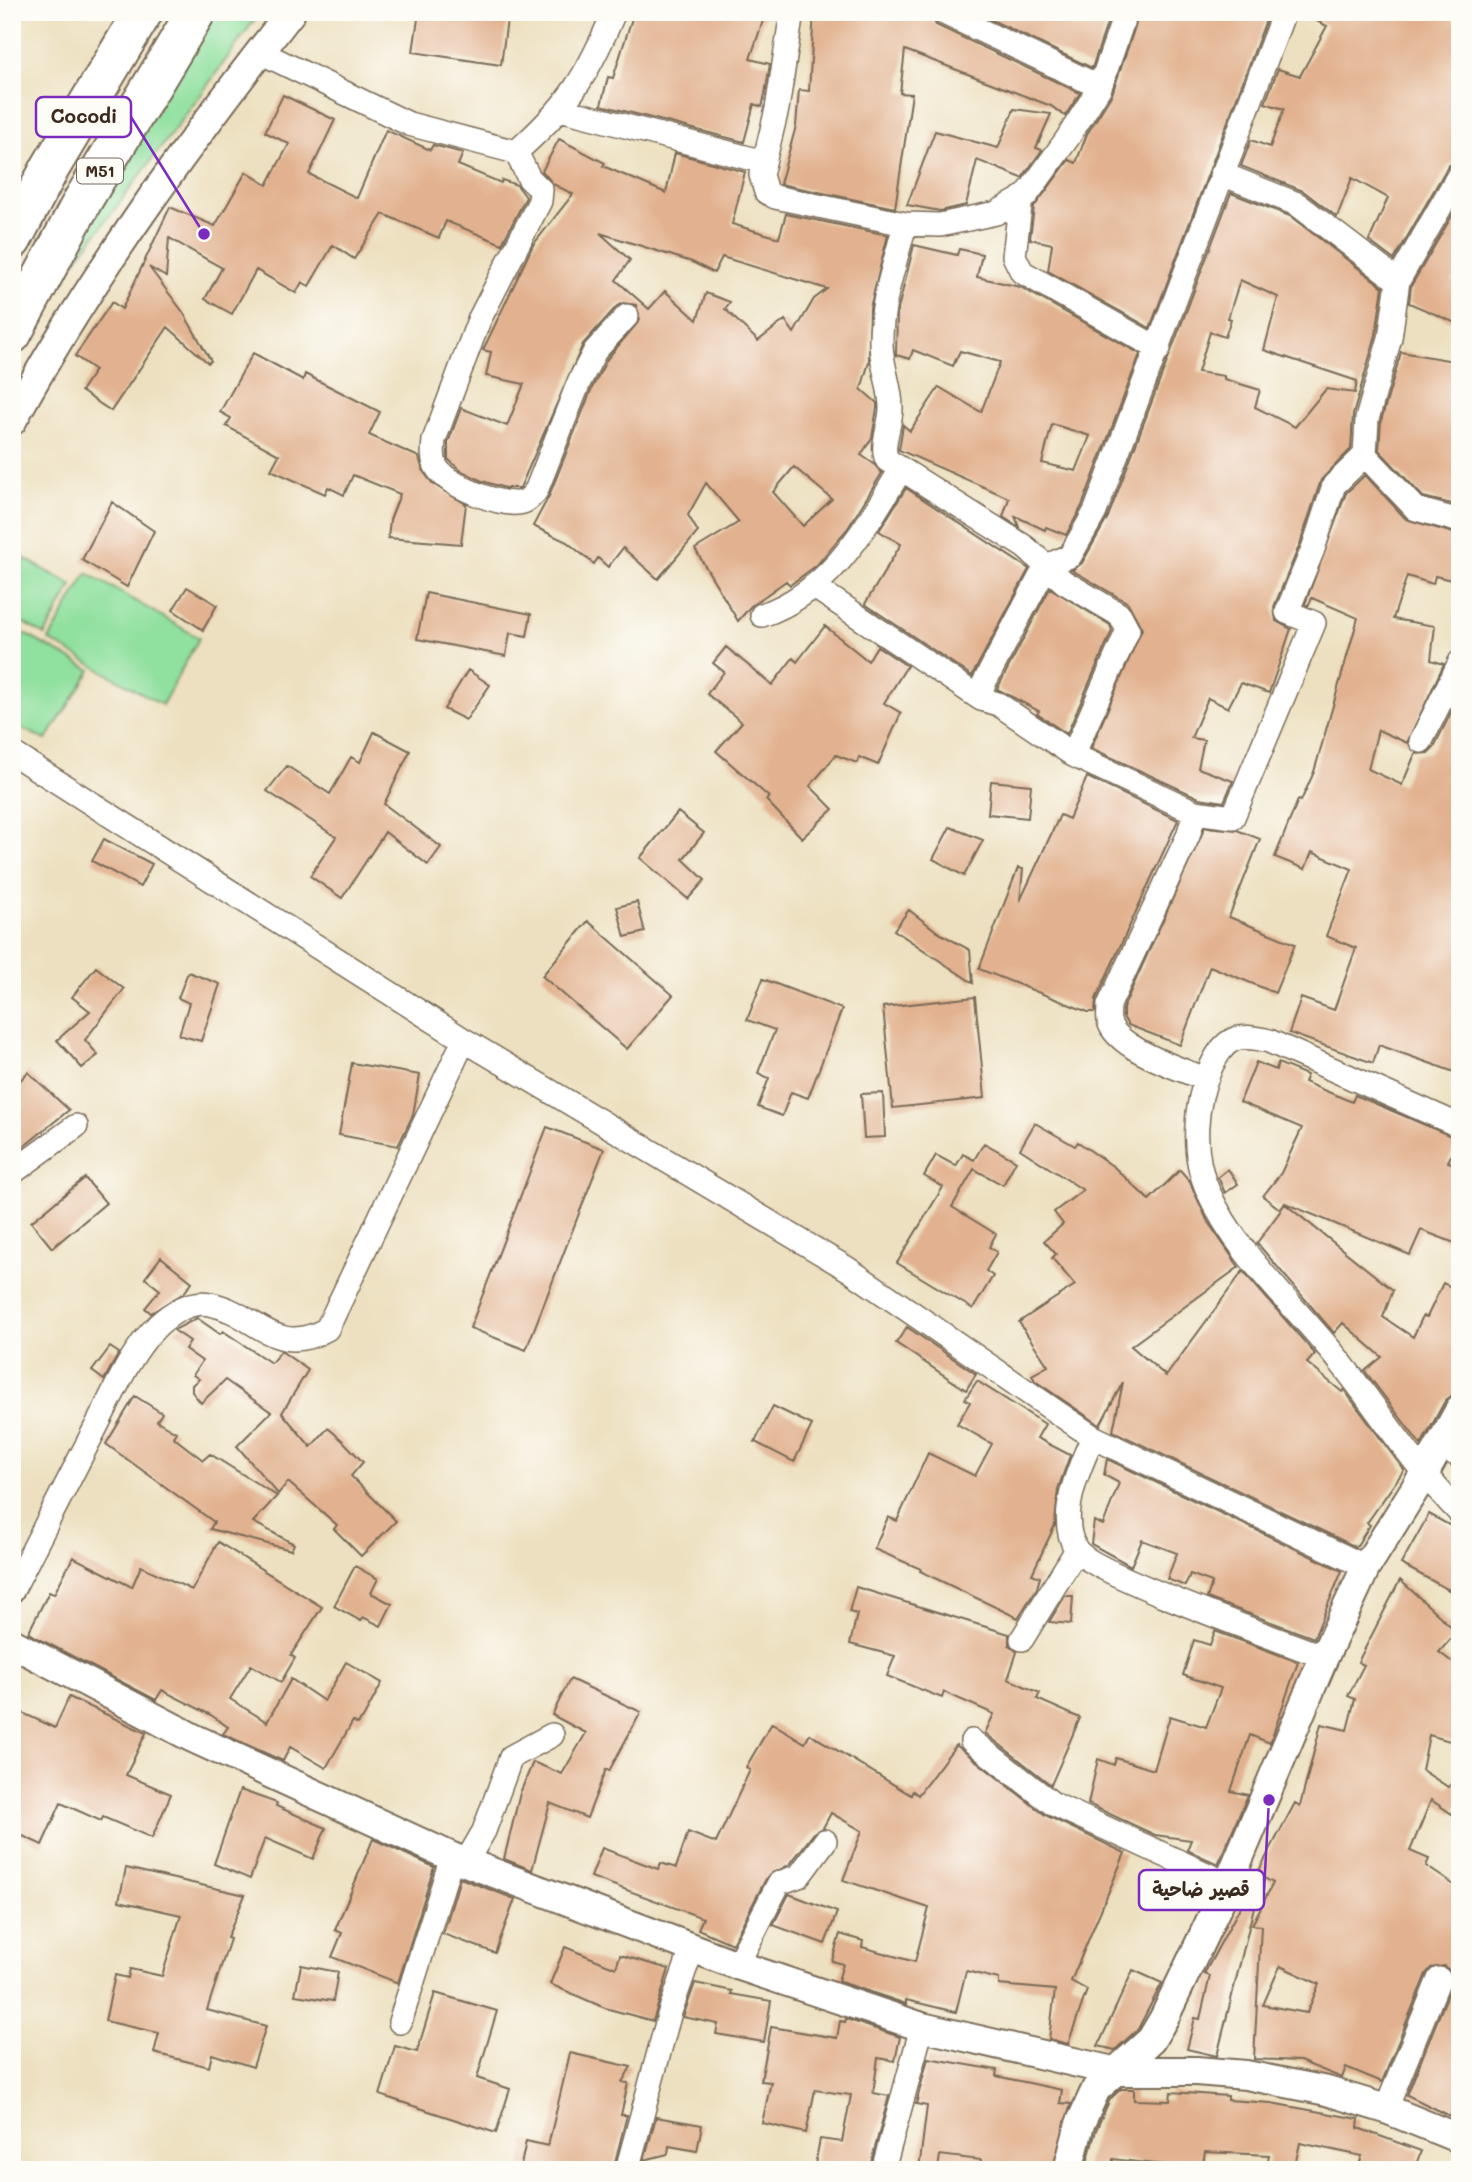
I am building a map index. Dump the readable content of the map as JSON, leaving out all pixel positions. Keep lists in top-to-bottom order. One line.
{"streets":{"highway":["M51"]},"places":["Cocodi","قصير ضاحية"]}
